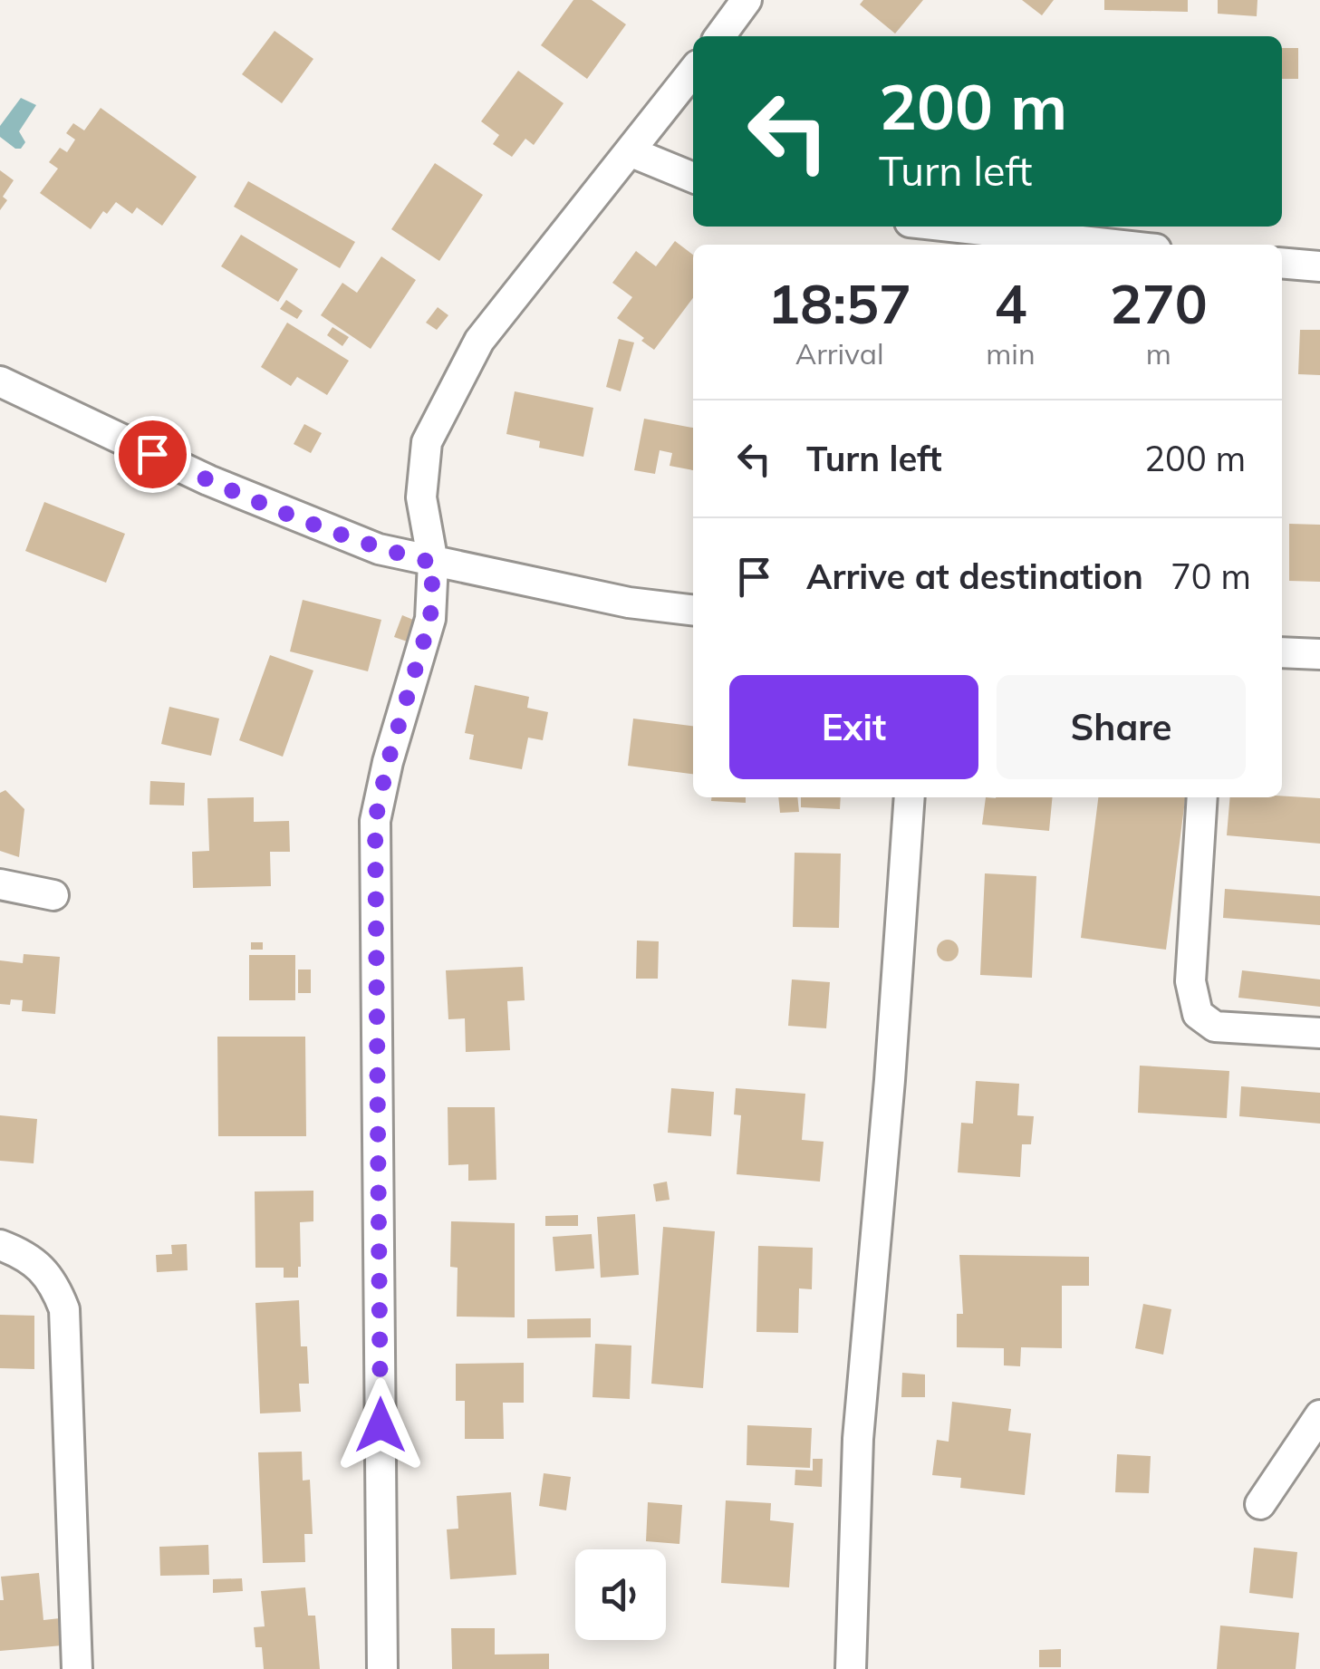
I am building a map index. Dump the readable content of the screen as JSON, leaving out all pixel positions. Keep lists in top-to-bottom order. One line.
{"page":{"turn":["200 m","Turn left"],"eta":["18:57","Arrival","4","min","270","m"],"list":[{"name":"Turn left","value":"200 m"},{"name":"Arrive at destination","value":"70 m"}],"buttons":["Exit","Share"]}}
